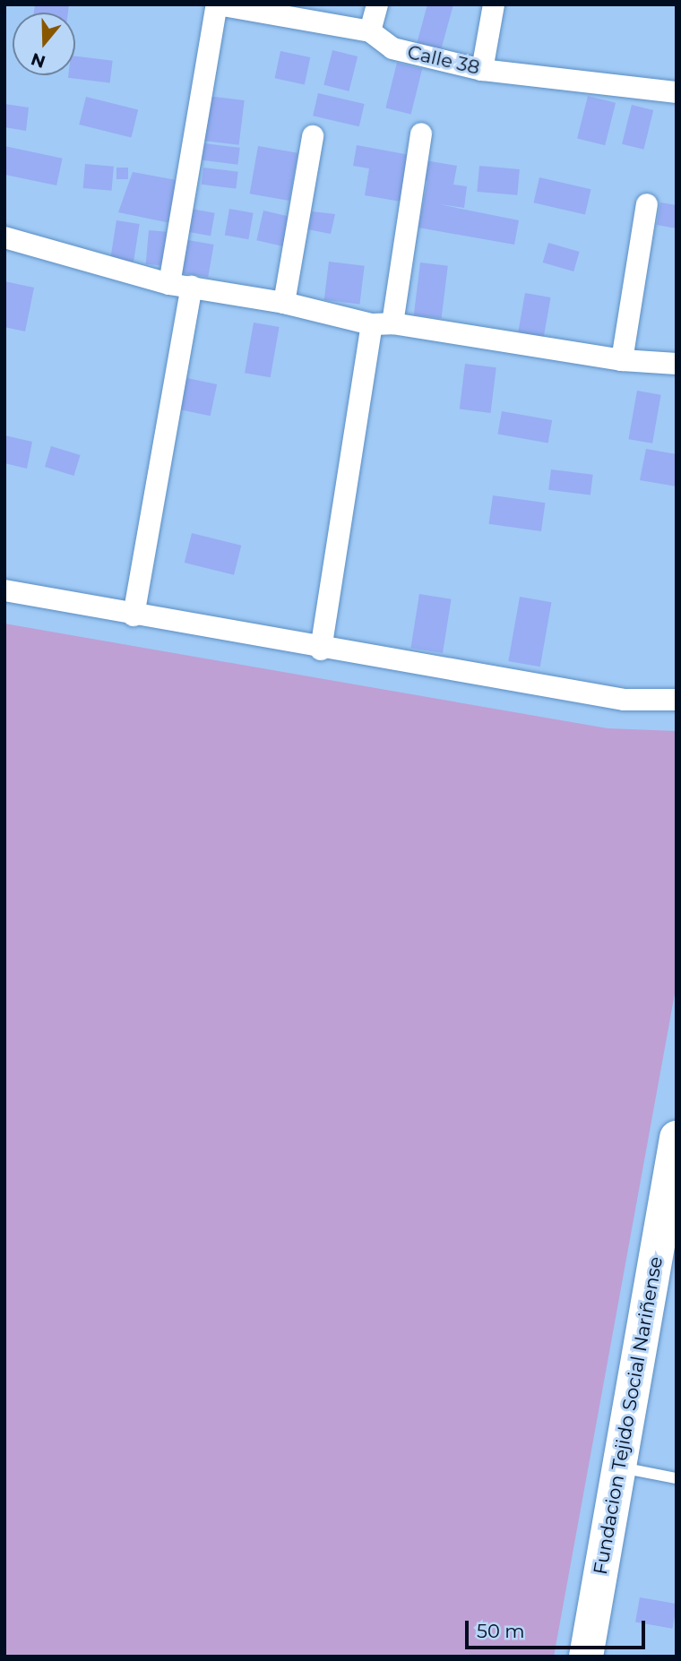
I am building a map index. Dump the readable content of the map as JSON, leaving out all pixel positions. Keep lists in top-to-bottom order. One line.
{"streets":{"main road":["Fundacion Tejido Social Nariñense"],"street":["Calle 38"]},"scale_bar":"50 m","north":"bottom"}
